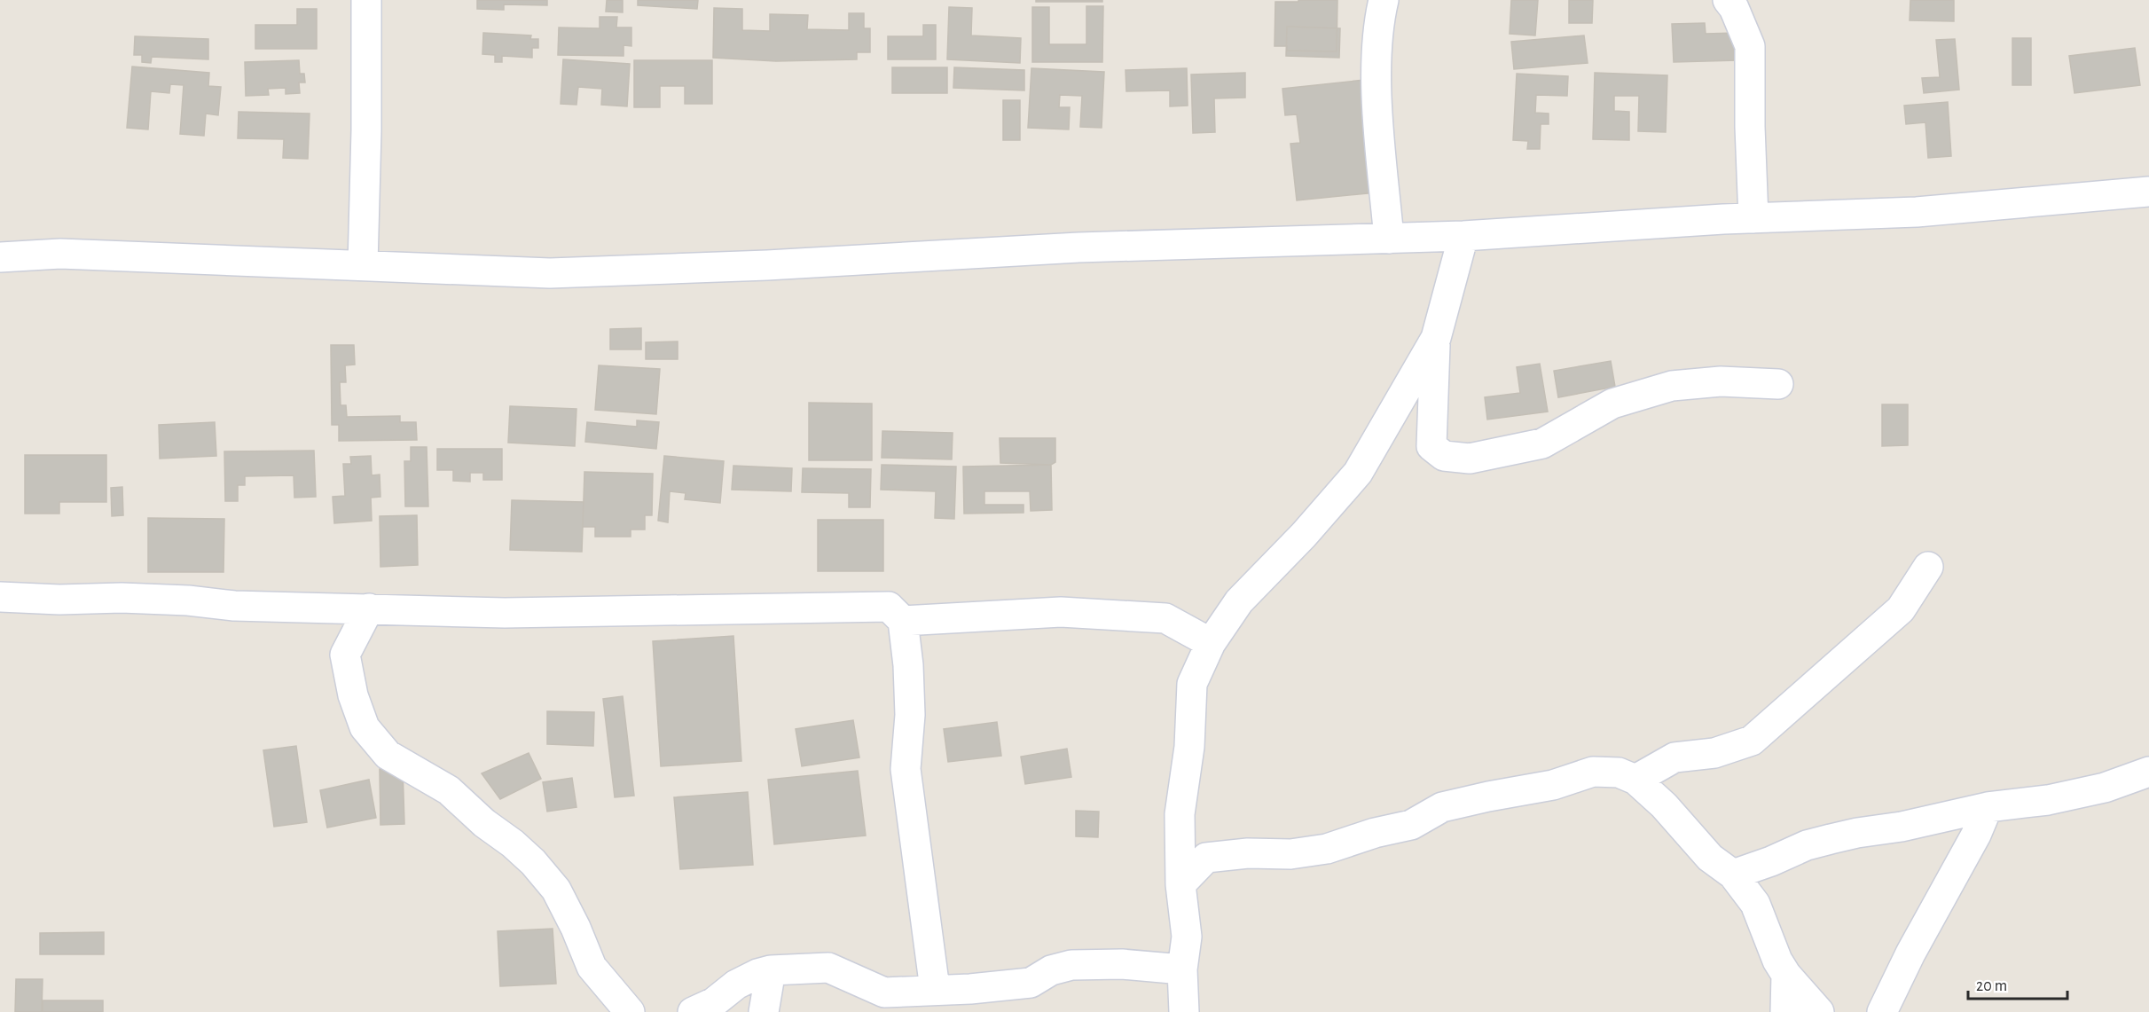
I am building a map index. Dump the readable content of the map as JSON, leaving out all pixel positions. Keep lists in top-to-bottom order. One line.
{"scale_bar":"20 m"}
